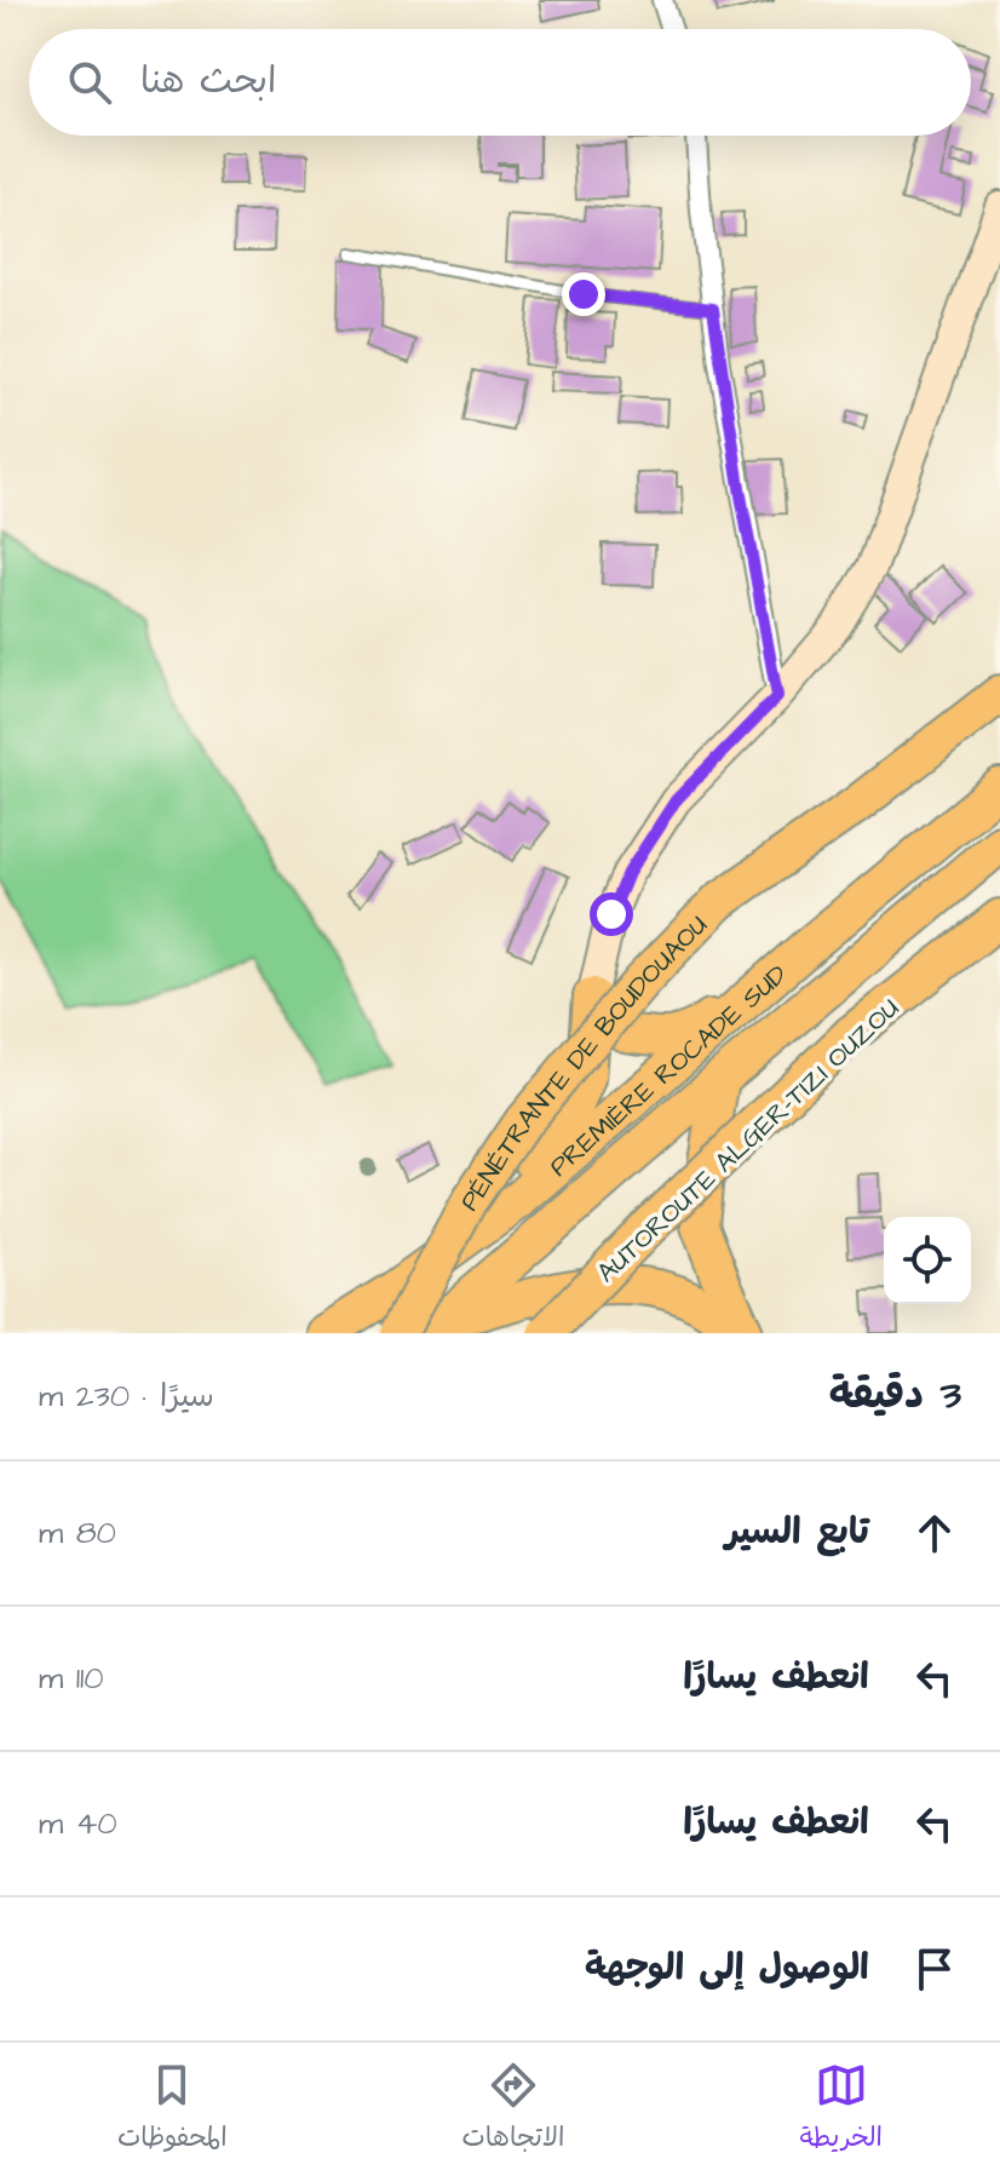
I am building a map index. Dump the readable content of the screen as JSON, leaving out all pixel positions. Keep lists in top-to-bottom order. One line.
{"streets":{"highway":["PÉNÉTRANTE DE BOUDOUAOU","PREMIÈRE ROCADE SUD","AUTOROUTE ALGER-TIZI OUZOU"]},"page":{"search":"ابحث هنا","heading":["3 دقيقة","سيرًا · 230 m"],"list":[["تابع السير","80 m"],["انعطف يسارًا","110 m"],["انعطف يسارًا","40 m"],"الوصول إلى الوجهة"],"nav":["الخريطة","الاتجاهات","المحفوظات"]}}
